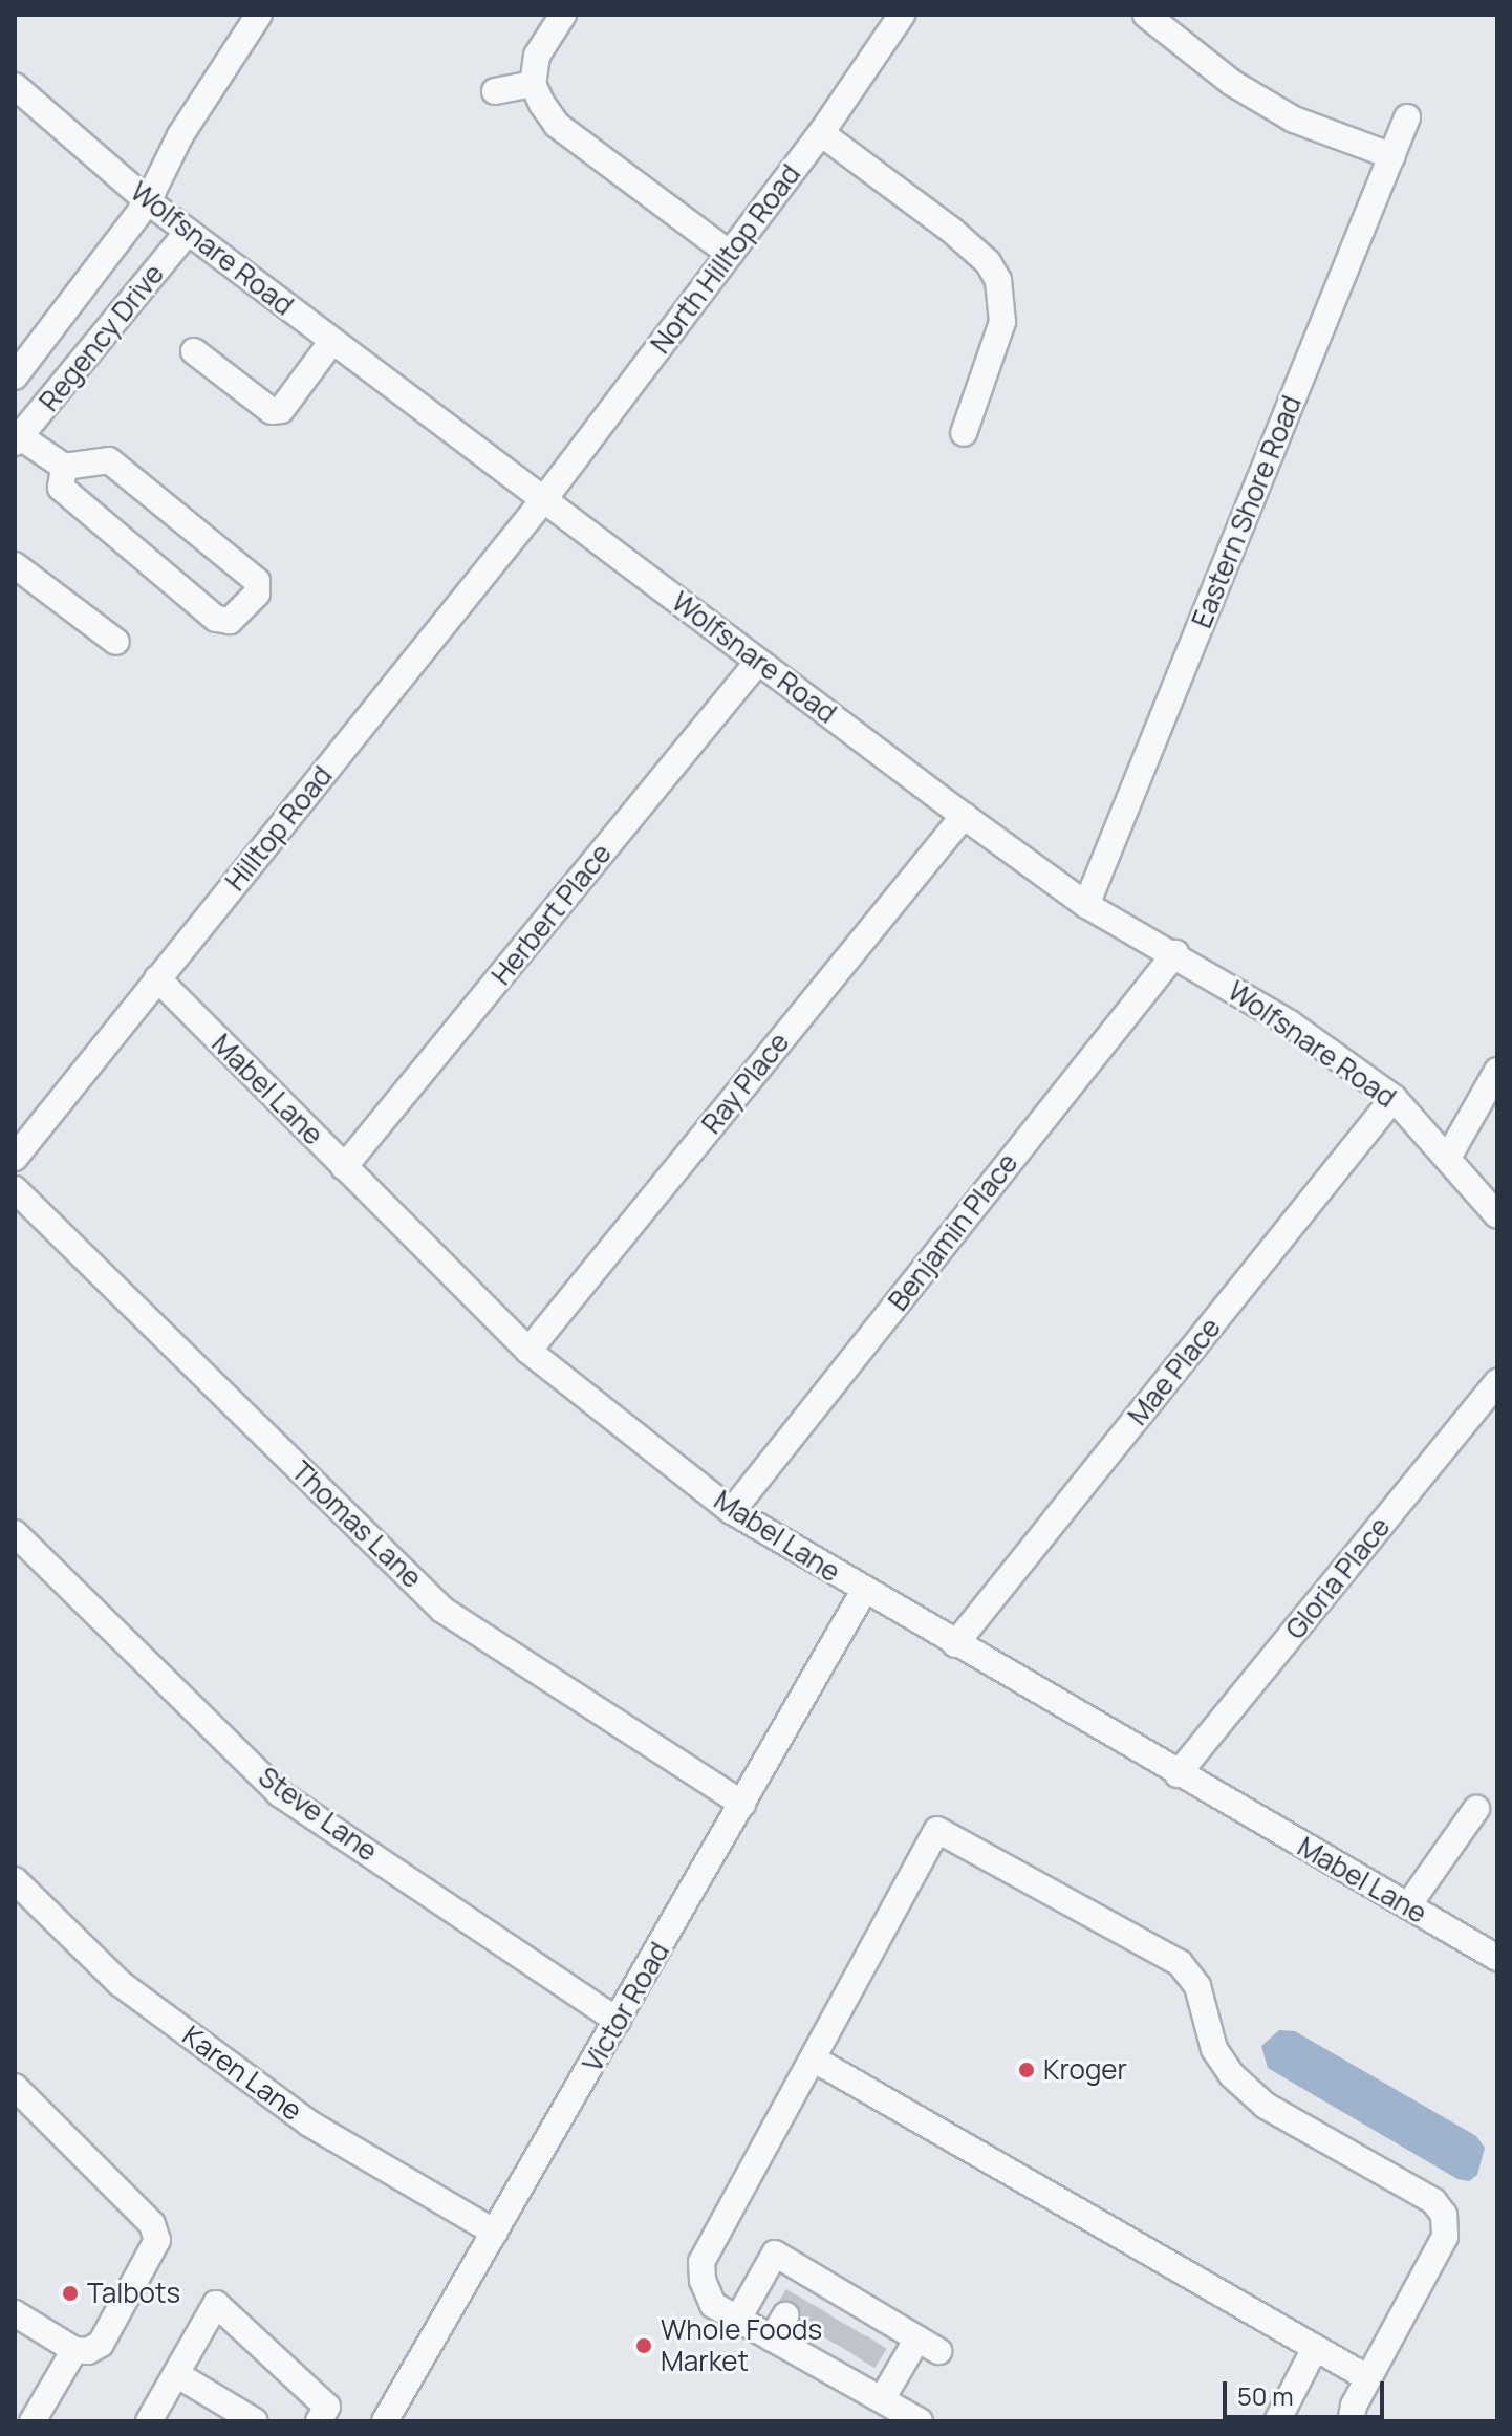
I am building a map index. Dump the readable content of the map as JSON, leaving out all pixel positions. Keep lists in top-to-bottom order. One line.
{"streets":{"street":["Wolfsnare Road","North Hilltop Road","Regency Drive","Eastern Shore Road","Hilltop Road","Herbert Place","Ray Place","Mabel Lane","Benjamin Place","Mae Place","Thomas Lane","Gloria Place","Steve Lane","Victor Road","Karen Lane"]},"crossings":[["Wolfsnare Road","North Hilltop Road"],["Wolfsnare Road","Regency Drive"],["Wolfsnare Road","Eastern Shore Road"],["Wolfsnare Road","Hilltop Road"],["Wolfsnare Road","Herbert Place"],["Wolfsnare Road","Ray Place"],["Wolfsnare Road","Benjamin Place"],["Wolfsnare Road","Mae Place"],["North Hilltop Road","Hilltop Road"],["Hilltop Road","Mabel Lane"],["Herbert Place","Mabel Lane"],["Ray Place","Mabel Lane"],["Mabel Lane","Benjamin Place"],["Mabel Lane","Mae Place"],["Mabel Lane","Gloria Place"],["Mabel Lane","Victor Road"],["Thomas Lane","Victor Road"],["Steve Lane","Victor Road"],["Victor Road","Karen Lane"]],"places":["Kroger","Talbots","Whole Foods Market"],"scale_bar":"50 m"}
